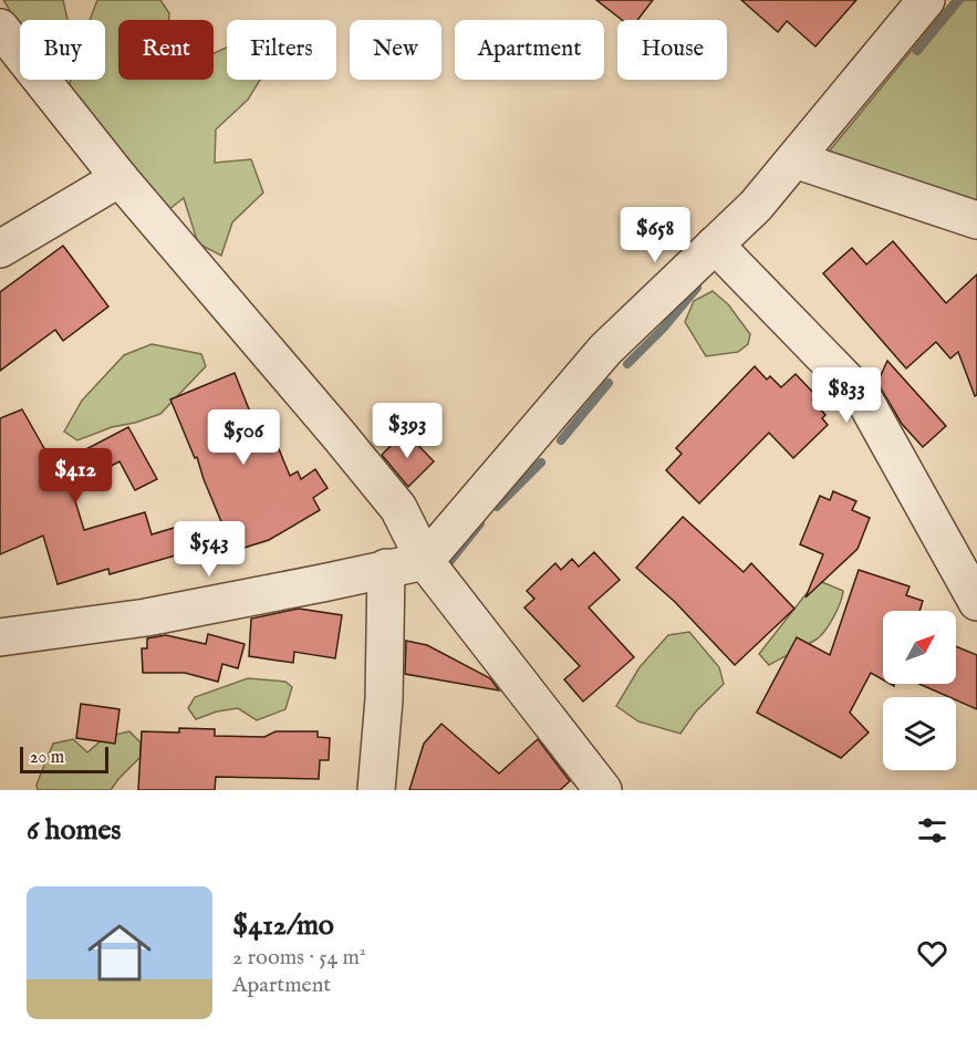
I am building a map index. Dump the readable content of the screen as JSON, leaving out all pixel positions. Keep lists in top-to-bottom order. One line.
{"scale_bar":"20 m","north":"top right","page":{"chip":["Buy","Rent","Filters","New","Apartment","House"],"price":["$658","$833","$393","$506","$412","$543"],"scale":"20 m","heading":"6 homes","list":[{"name":"$412/mo","note":"2 rooms · 54 m² · Apartment"}]}}
